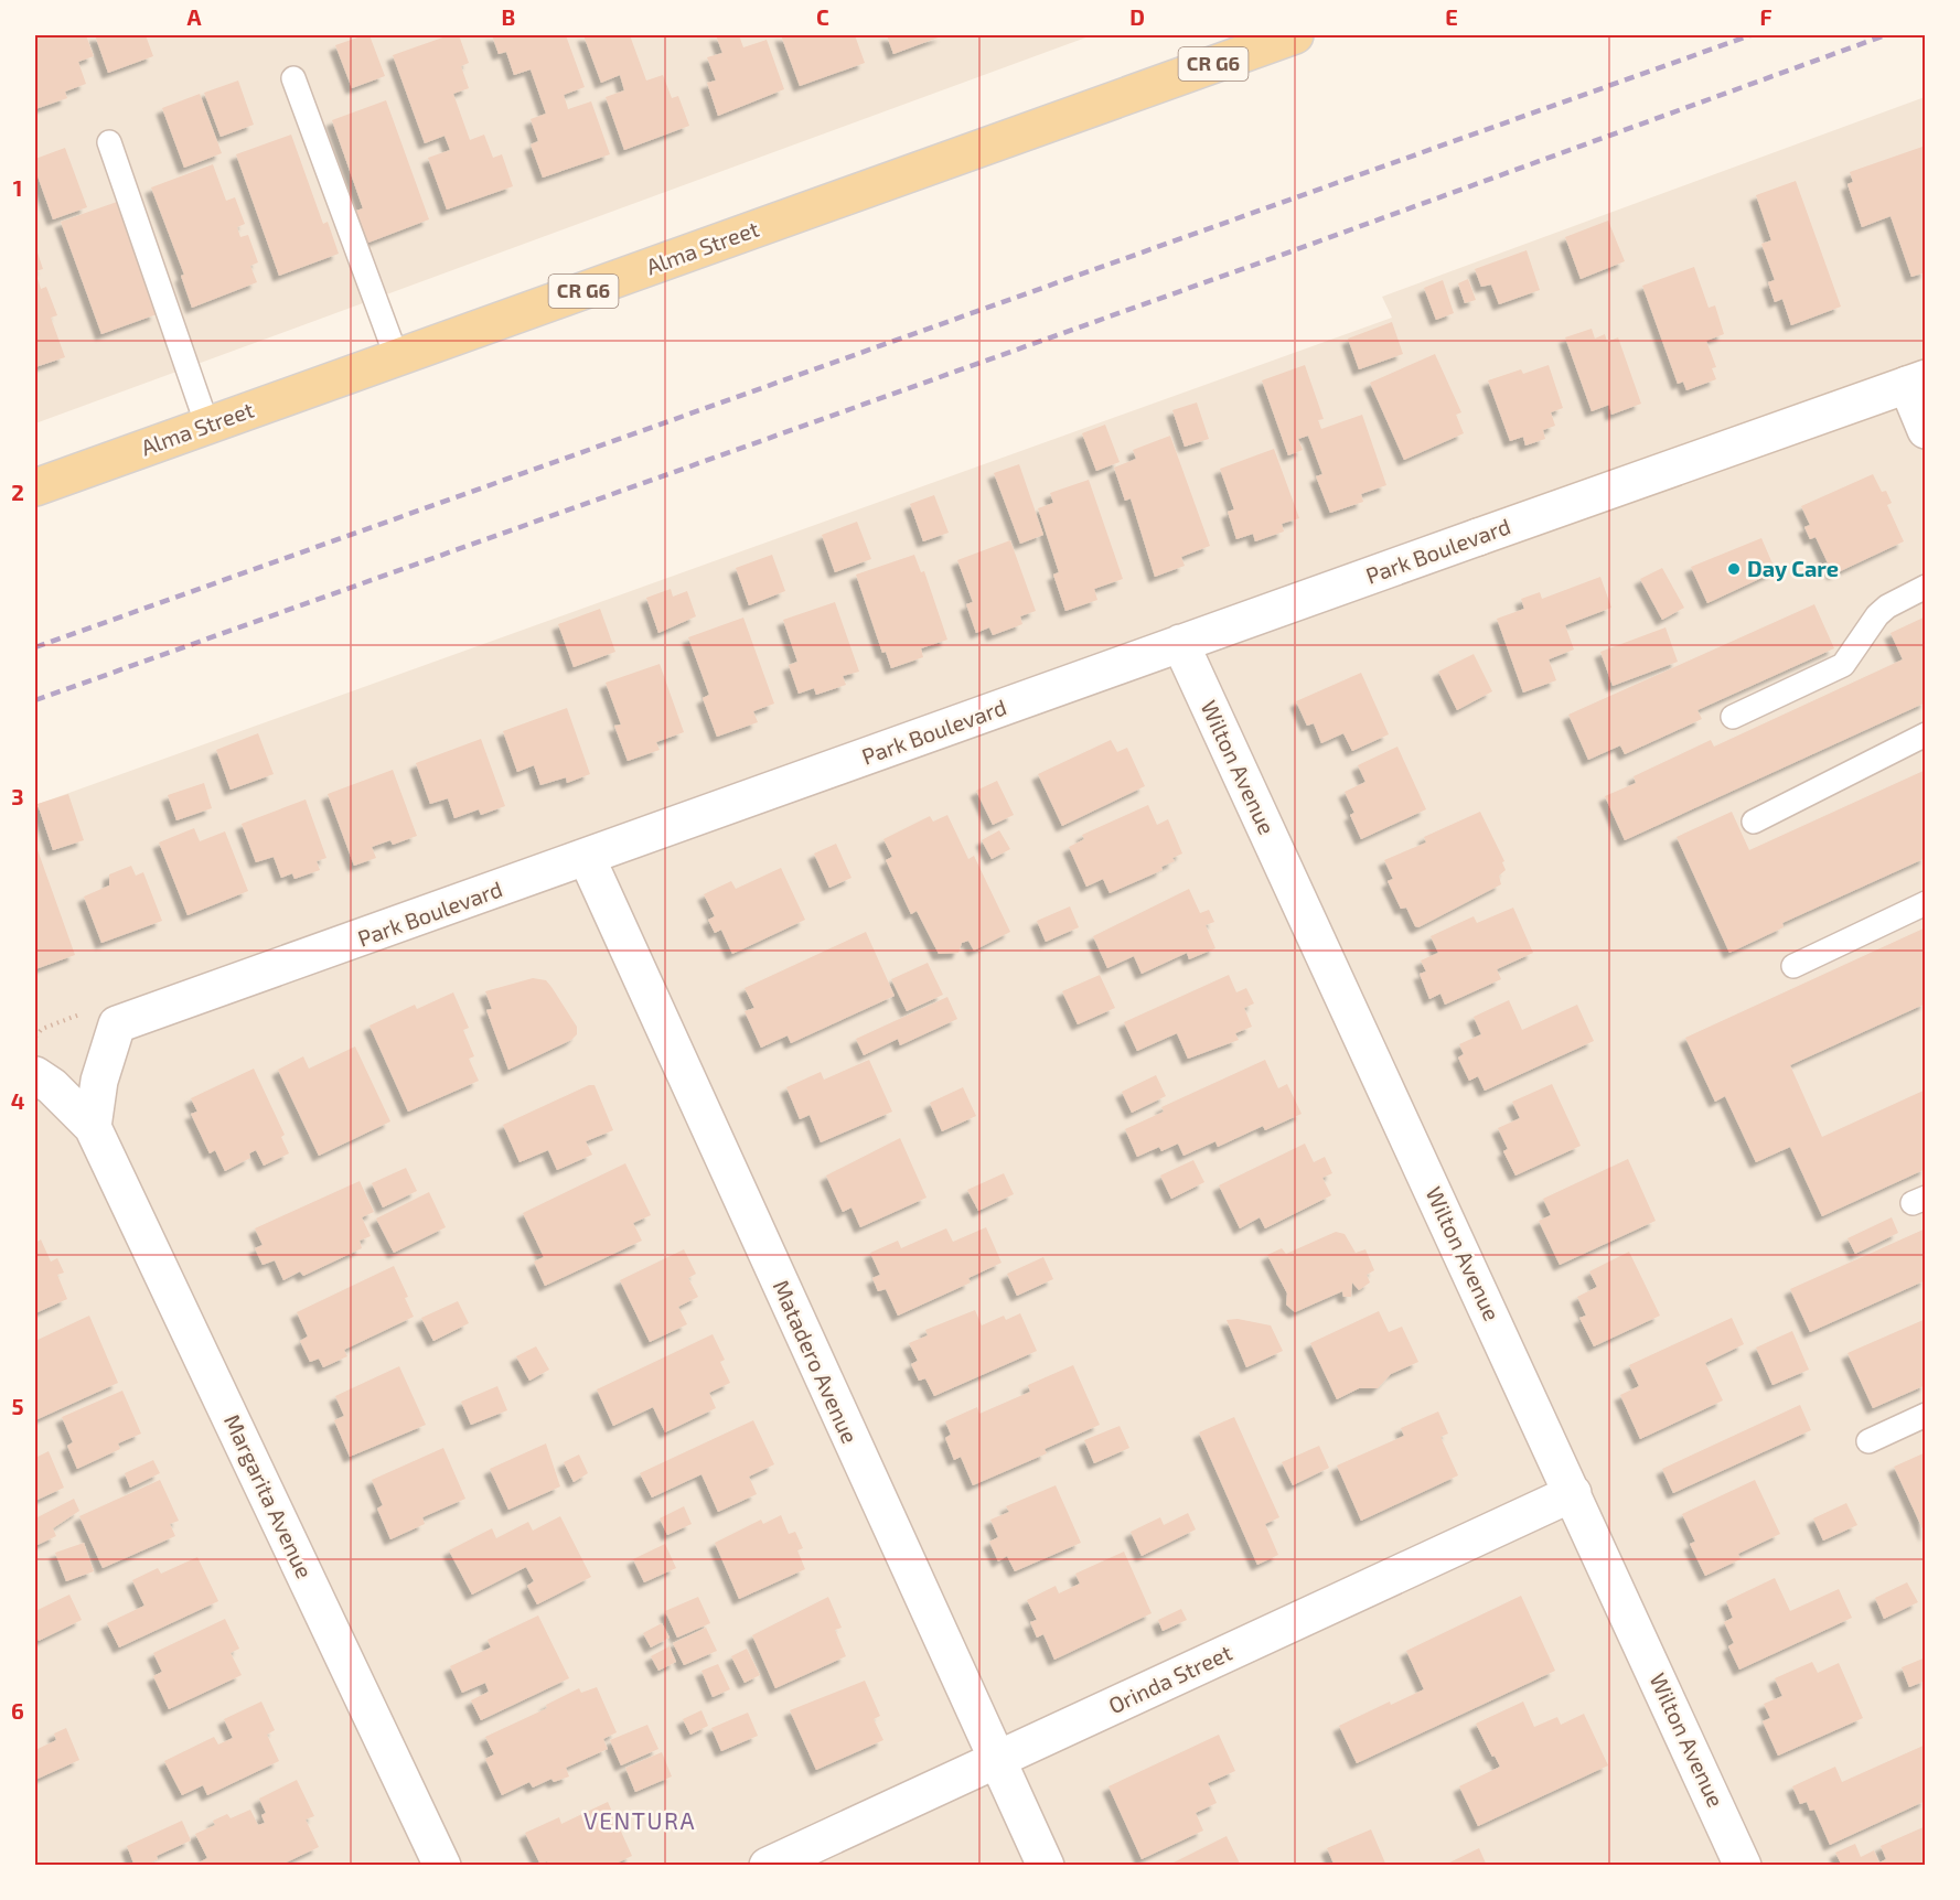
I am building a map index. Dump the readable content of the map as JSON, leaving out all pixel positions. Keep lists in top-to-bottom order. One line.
{"streets":{"main road":["CR G6","Alma Street"],"street":["Park Boulevard","Wilton Avenue","Matadero Avenue","Margarita Avenue","Orinda Street"]},"crossings":[["Park Boulevard","Wilton Avenue"],["Park Boulevard","Matadero Avenue"],["Park Boulevard","Margarita Avenue"],["Wilton Avenue","Orinda Street"],["Matadero Avenue","Orinda Street"]],"districts":["VENTURA"],"places":["Day Care"],"grid":{"columns":["A","B","C","D","E","F"],"rows":["1","2","3","4","5","6"]}}
